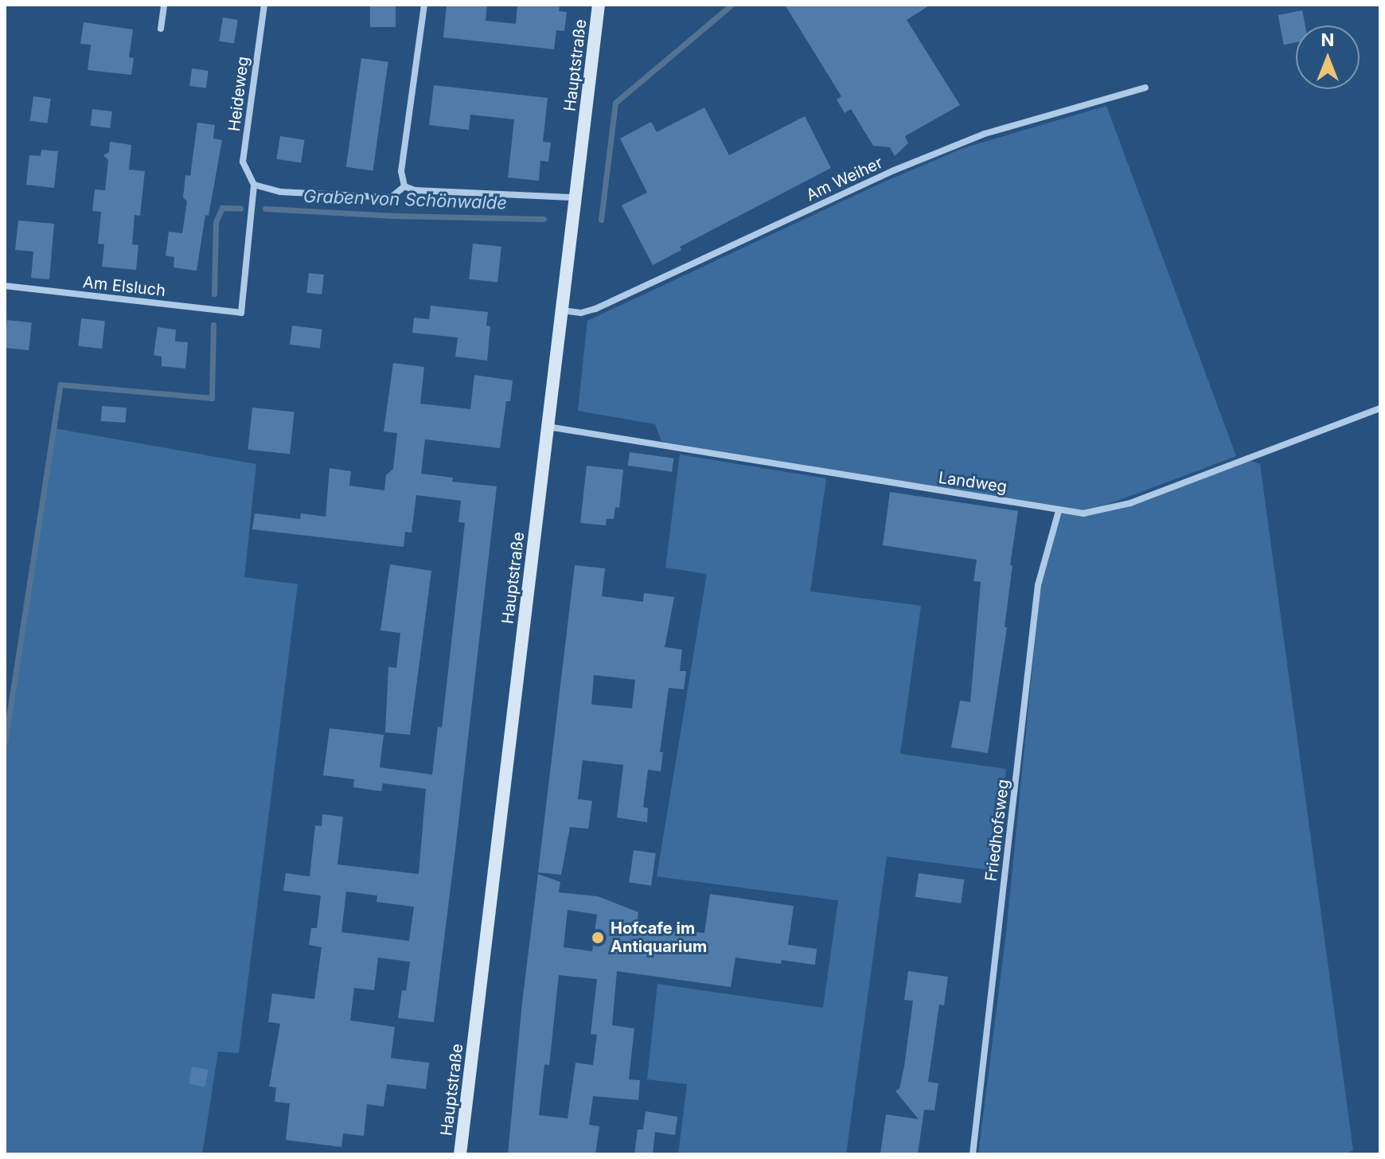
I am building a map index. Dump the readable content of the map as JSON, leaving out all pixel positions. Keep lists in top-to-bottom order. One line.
{"streets":{"main road":["Hauptstraße"],"street":["Heideweg","Am Weiher","Am Elsluch","Landweg","Friedhofsweg"]},"crossings":[["Hauptstraße","Am Weiher"],["Hauptstraße","Landweg"],["Heideweg","Am Elsluch"],["Landweg","Friedhofsweg"]],"water":["Graben von Schönwalde"],"places":["Hofcafe im Antiquarium"],"north":"top"}
